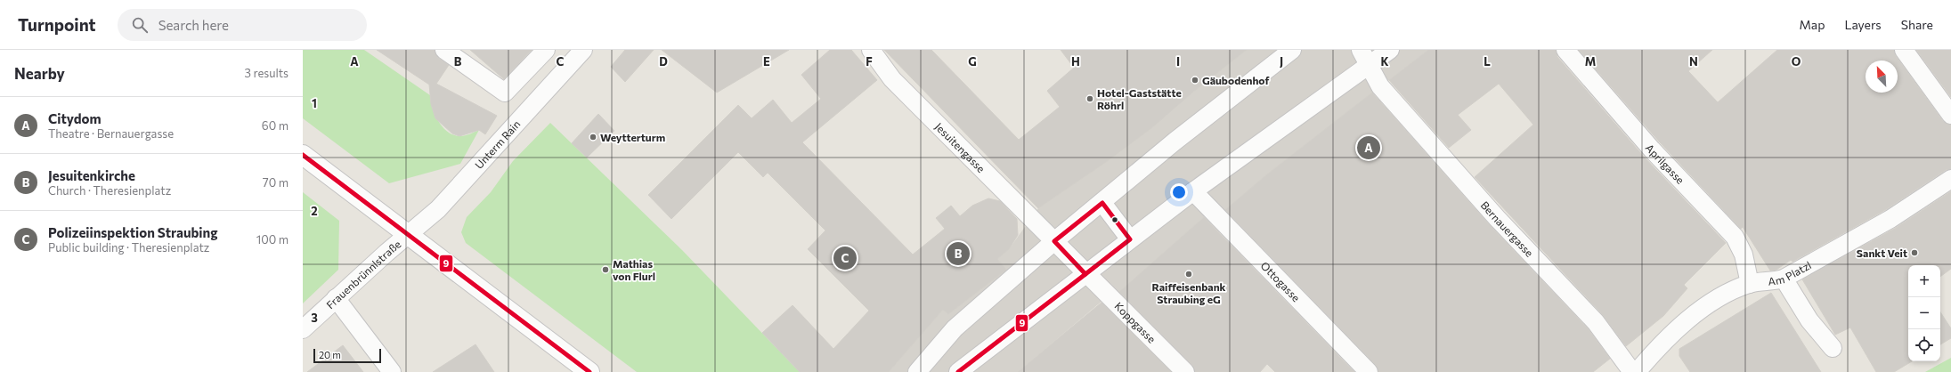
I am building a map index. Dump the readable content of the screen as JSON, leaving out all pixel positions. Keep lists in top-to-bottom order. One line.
{"streets":{"street":["Unterm Rain","Jesuitengasse","Aprilgasse","Bernauergasse","Am Platzl","Frauenbrünnlstraße","Ottogasse","Koppgasse"]},"crossings":[["Unterm Rain","Frauenbrünnlstraße"],["Jesuitengasse","Koppgasse"],["Aprilgasse","Am Platzl"]],"places":["Gäubodenhof","Hotel-Gaststätte Röhrl","Weytterturm","Sankt Veit","Mathias von Flurl","Raiffeisenbank Straubing eG"],"lines":["transit line 9"],"scale_bar":"20 m","north":"top left","page":{"header":"Turnpoint","search":"Search here","nav":["Map","Layers","Share"],"heading":["Nearby","3 results"],"list":[{"mark":"A","name":"Citydom","note":"Theatre · Bernauergasse","value":"60 m"},{"mark":"B","name":"Jesuitenkirche","note":"Church · Theresienplatz","value":"70 m"},{"mark":"C","name":"Polizeiinspektion Straubing","note":"Public building · Theresienplatz","value":"100 m"}],"pins":["A","B","C"],"map_buttons":["+","−"],"scale":"20 m"},"grid":{"columns":["A","B","C","D","E","F","G","H","I","J","K","L","M","N","O"],"rows":["1","2","3"]}}
